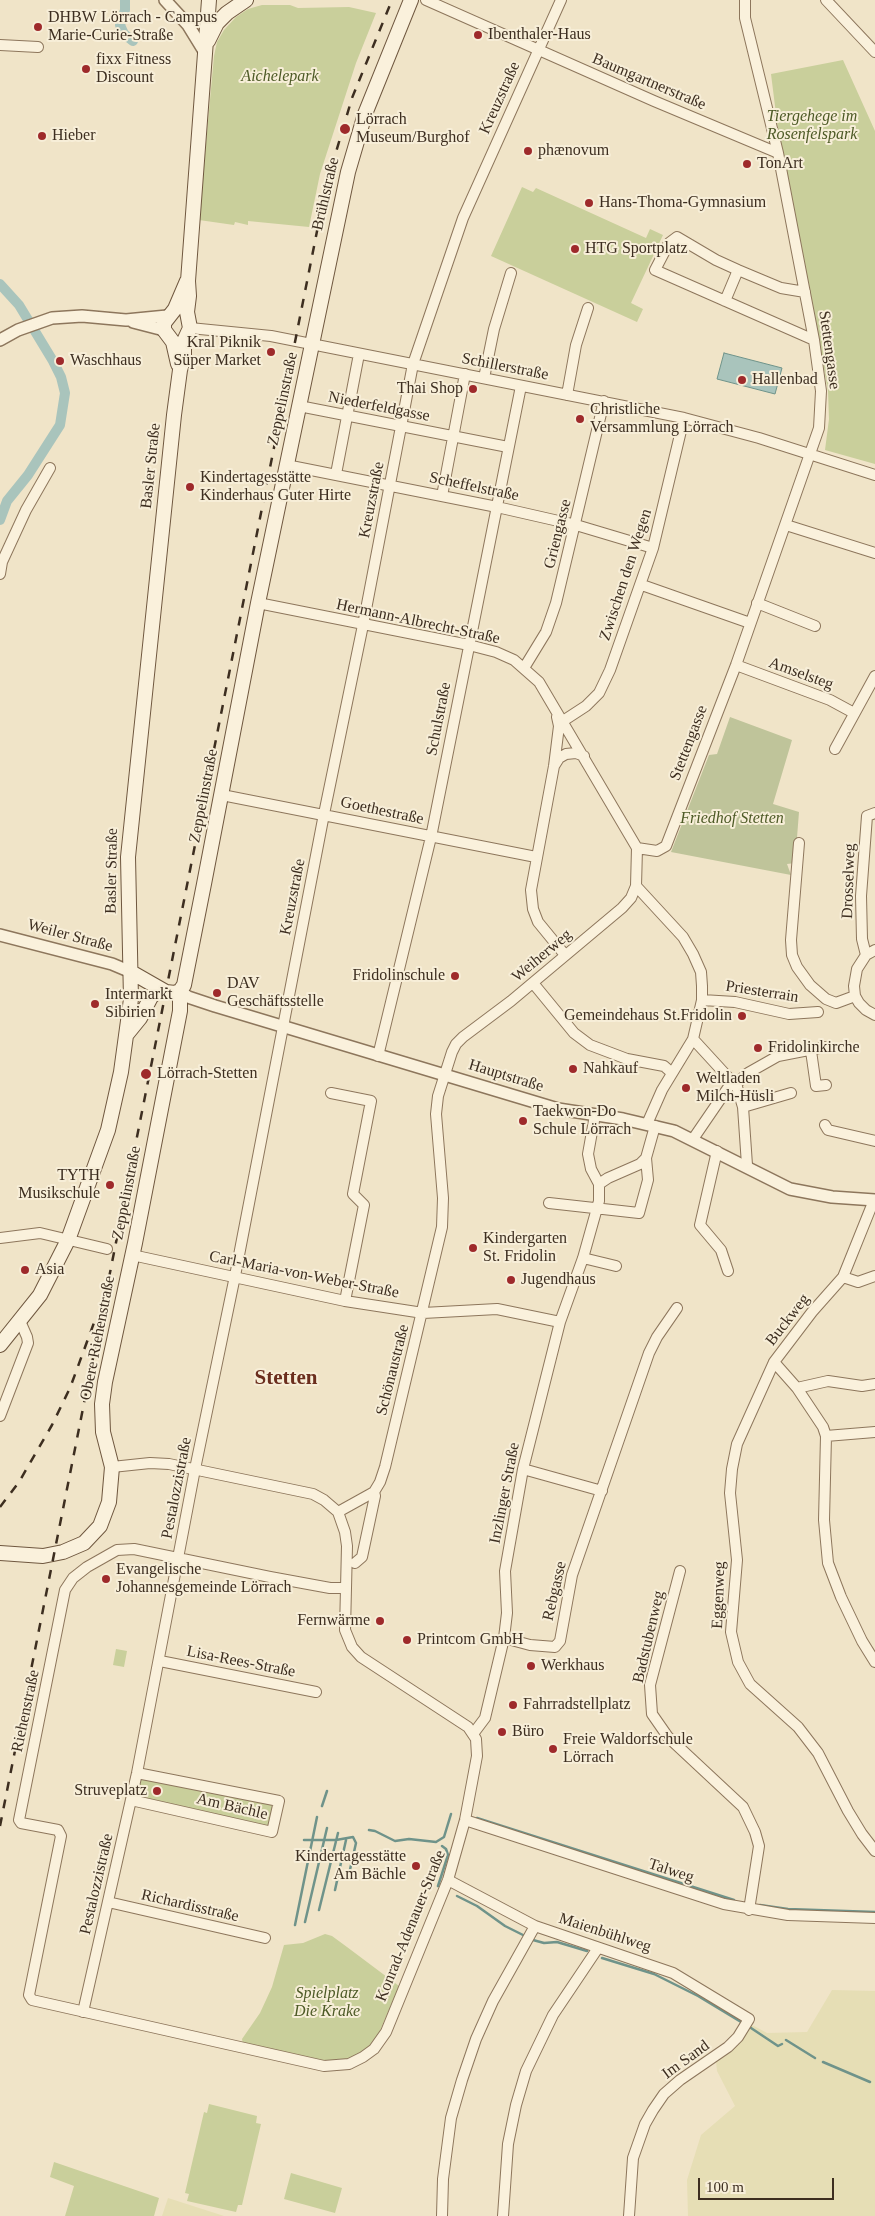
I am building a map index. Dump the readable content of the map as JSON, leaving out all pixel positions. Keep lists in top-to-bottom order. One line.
{"streets":{"main road":["Brühlstraße","Zeppelinstraße","Basler Straße","Hauptstraße","Obere Riehenstraße"],"street":["Baumgartnerstraße","Kreuzstraße","Stettengasse","Schillerstraße","Niederfeldgasse","Scheffelstraße","Griengasse","Zwischen den Wegen","Hermann-Albrecht-Straße","Amselsteg","Schulstraße","Goethestraße","Drosselweg","Weiler Straße","Weiherweg","Priesterrain","Carl-Maria-von-Weber-Straße","Buckweg","Schönaustraße","Pestalozzistraße","Inzlinger Straße","Rebgasse","Eggenweg","Badstubenweg","Lisa-Rees-Straße","Riehenstraße","Am Bächle","Talweg","Richardisstraße","Konrad-Adenauer-Straße","Maienbühlweg","Im Sand"]},"crossings":[["Baumgartnerstraße","Kreuzstraße"],["Baumgartnerstraße","Stettengasse"],["Kreuzstraße","Schillerstraße"],["Kreuzstraße","Niederfeldgasse"],["Kreuzstraße","Scheffelstraße"],["Kreuzstraße","Hermann-Albrecht-Straße"],["Kreuzstraße","Goethestraße"],["Kreuzstraße","Hauptstraße"],["Kreuzstraße","Pestalozzistraße"],["Brühlstraße","Schillerstraße"],["Brühlstraße","Zeppelinstraße"],["Stettengasse","Schillerstraße"],["Stettengasse","Hermann-Albrecht-Straße"],["Stettengasse","Amselsteg"],["Schillerstraße","Zeppelinstraße"],["Schillerstraße","Basler Straße"],["Schillerstraße","Griengasse"],["Schillerstraße","Zwischen den Wegen"],["Schillerstraße","Schulstraße"],["Zeppelinstraße","Niederfeldgasse"],["Zeppelinstraße","Scheffelstraße"],["Zeppelinstraße","Hermann-Albrecht-Straße"],["Zeppelinstraße","Goethestraße"],["Zeppelinstraße","Hauptstraße"],["Zeppelinstraße","Carl-Maria-von-Weber-Straße"],["Zeppelinstraße","Obere Riehenstraße"],["Niederfeldgasse","Schulstraße"],["Basler Straße","Weiler Straße"],["Basler Straße","Hauptstraße"],["Scheffelstraße","Griengasse"],["Scheffelstraße","Zwischen den Wegen"],["Scheffelstraße","Schulstraße"],["Griengasse","Hermann-Albrecht-Straße"],["Zwischen den Wegen","Hermann-Albrecht-Straße"],["Hermann-Albrecht-Straße","Schulstraße"],["Schulstraße","Goethestraße"],["Schulstraße","Hauptstraße"],["Weiler Straße","Hauptstraße"],["Weiherweg","Hauptstraße"],["Weiherweg","Schönaustraße"],["Hauptstraße","Buckweg"],["Hauptstraße","Schönaustraße"],["Hauptstraße","Pestalozzistraße"],["Hauptstraße","Inzlinger Straße"],["Carl-Maria-von-Weber-Straße","Obere Riehenstraße"],["Carl-Maria-von-Weber-Straße","Schönaustraße"],["Carl-Maria-von-Weber-Straße","Pestalozzistraße"],["Carl-Maria-von-Weber-Straße","Inzlinger Straße"],["Buckweg","Eggenweg"],["Pestalozzistraße","Lisa-Rees-Straße"],["Pestalozzistraße","Riehenstraße"],["Pestalozzistraße","Am Bächle"],["Pestalozzistraße","Richardisstraße"],["Pestalozzistraße","Konrad-Adenauer-Straße"],["Inzlinger Straße","Rebgasse"],["Inzlinger Straße","Konrad-Adenauer-Straße"],["Badstubenweg","Talweg"],["Riehenstraße","Konrad-Adenauer-Straße"],["Talweg","Konrad-Adenauer-Straße"],["Konrad-Adenauer-Straße","Maienbühlweg"],["Maienbühlweg","Im Sand"]],"districts":["Stetten"],"parks":["Aichelepark","Tiergehege im Rosenfelspark","Friedhof Stetten","Spielplatz Die Krake"],"places":["DHBW Lörrach - Campus Marie-Curie-Straße","Ibenthaler-Haus","fixx Fitness Discount","Lörrach Museum/Burghof","Hieber","phænovum","TonArt","Hans-Thoma-Gymnasium","HTG Sportplatz","Kral Piknik Süper Market","Waschhaus","Hallenbad","Thai Shop","Christliche Versammlung Lörrach","Kindertagesstätte Kinderhaus Guter Hirte","Fridolinschule","DAV Geschäftsstelle","Intermarkt Sibirien","Gemeindehaus St.Fridolin","Fridolinkirche","Nahkauf","Lörrach-Stetten","Weltladen Milch-Hüsli","Taekwon-Do Schule Lörrach","TYTH Musikschule","Kindergarten St. Fridolin","Asia","Jugendhaus","Evangelische Johannesgemeinde Lörrach","Fernwärme","Printcom GmbH","Werkhaus","Fahrradstellplatz","Büro","Freie Waldorfschule Lörrach","Struveplatz","Kindertagesstätte Am Bächle"],"scale_bar":"100 m"}
